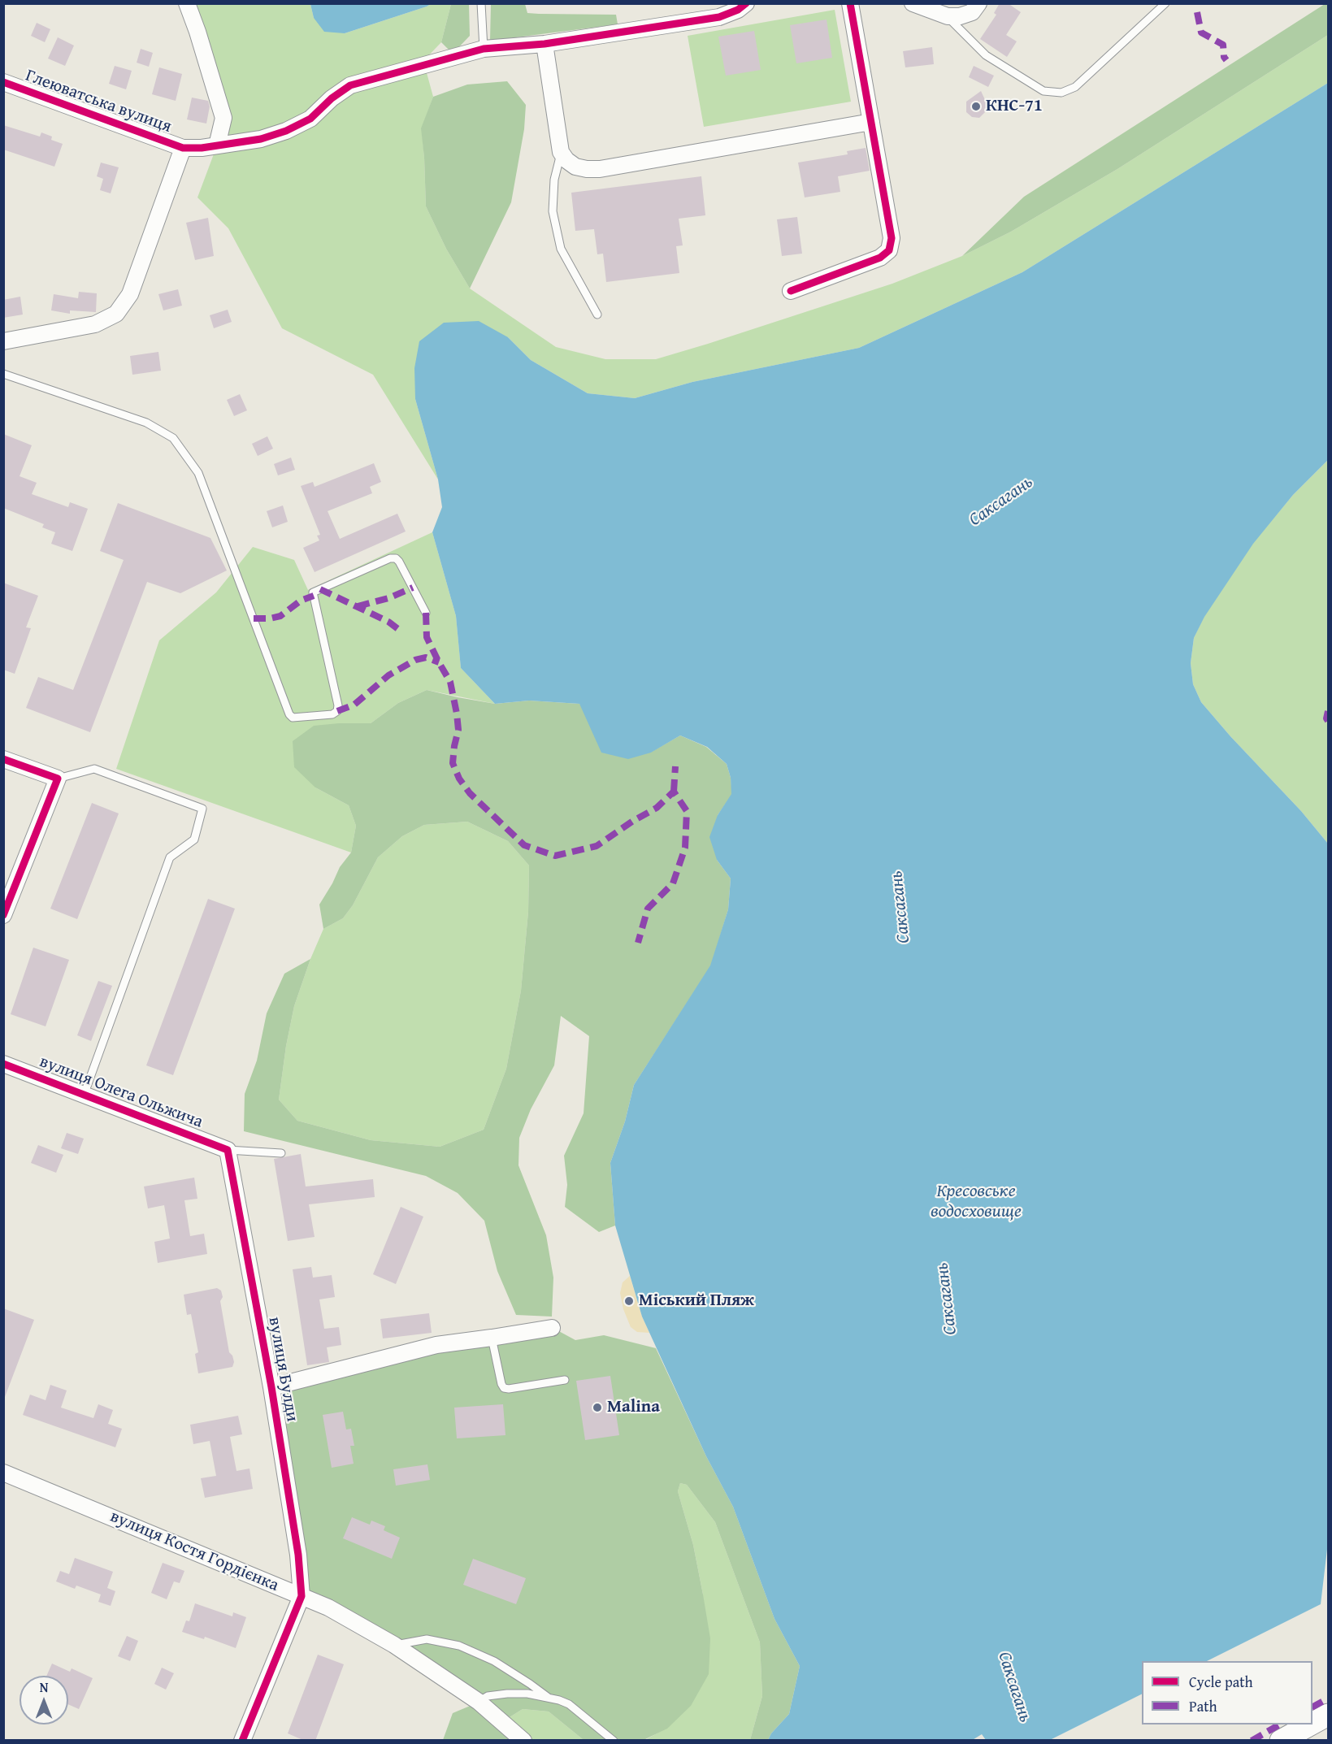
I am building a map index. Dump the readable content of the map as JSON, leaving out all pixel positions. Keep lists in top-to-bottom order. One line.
{"streets":{"street":["Глеюватська вулиця","вулиця Олега Ольжича","вулиця Булди","вулиця Костя Гордієнка"]},"crossings":[["вулиця Олега Ольжича","вулиця Булди"],["вулиця Булди","вулиця Костя Гордієнка"]],"water":["Саксагань","Кресовське водосховище"],"places":["КНС-71","Міський Пляж","Malina"],"legend":["Cycle path","Path"],"north":"top"}
